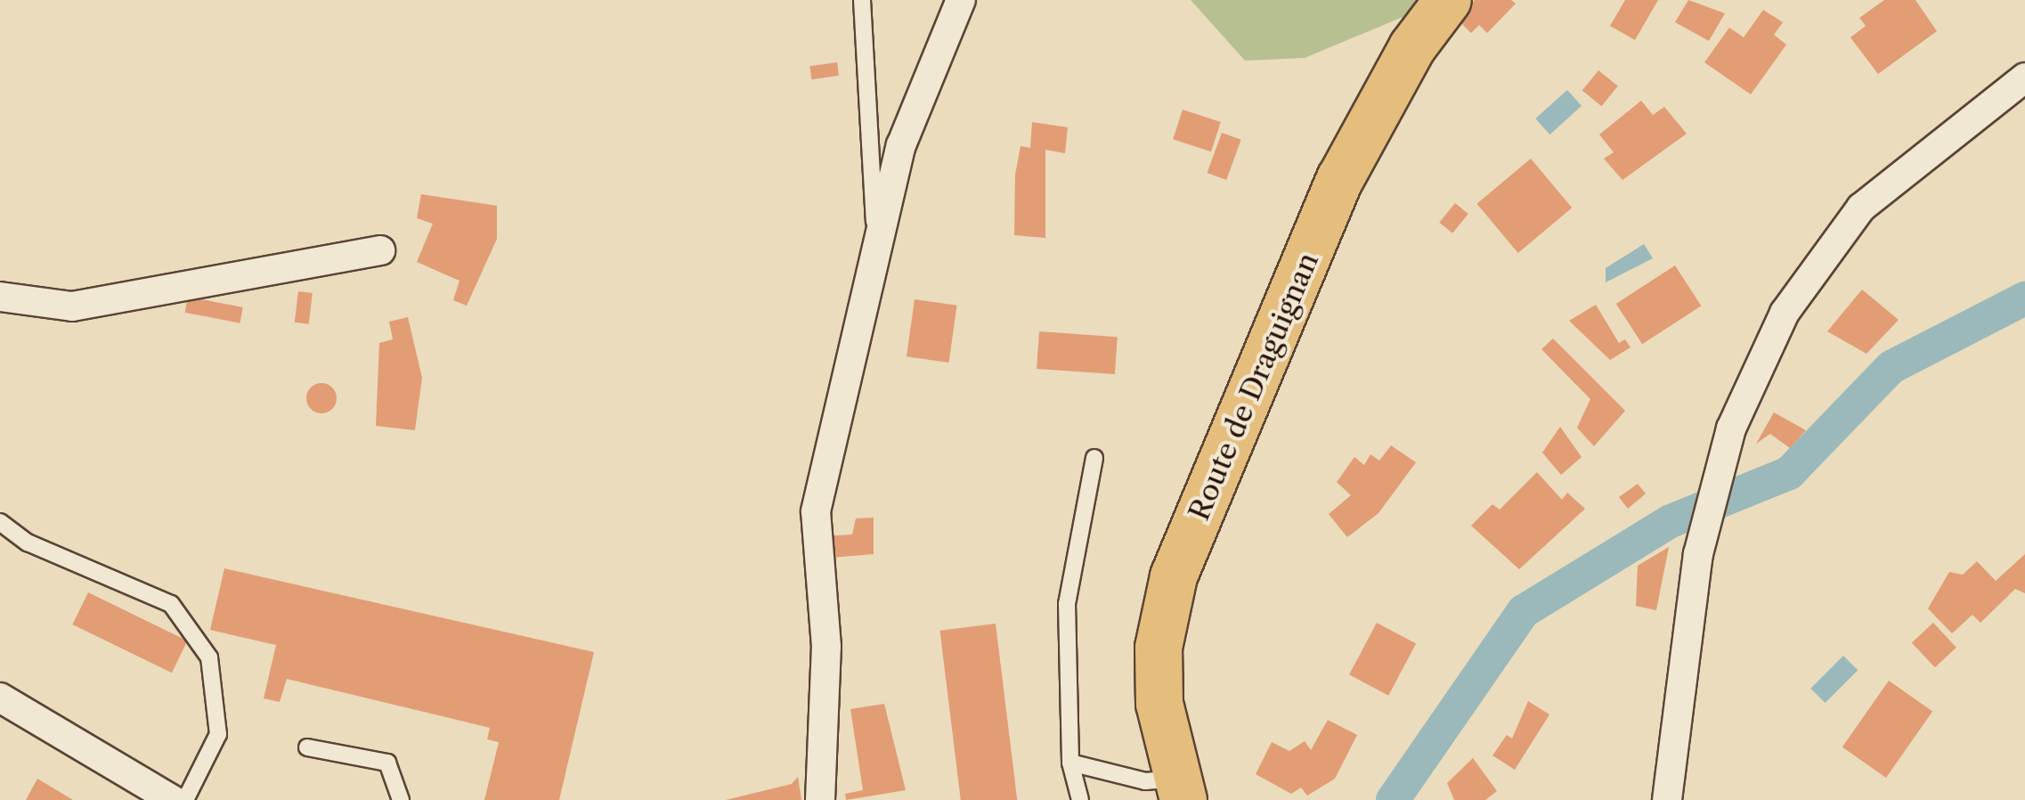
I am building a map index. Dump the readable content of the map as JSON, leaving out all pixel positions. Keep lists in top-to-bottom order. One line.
{"streets":{"main road":["Route de Draguignan"]}}
